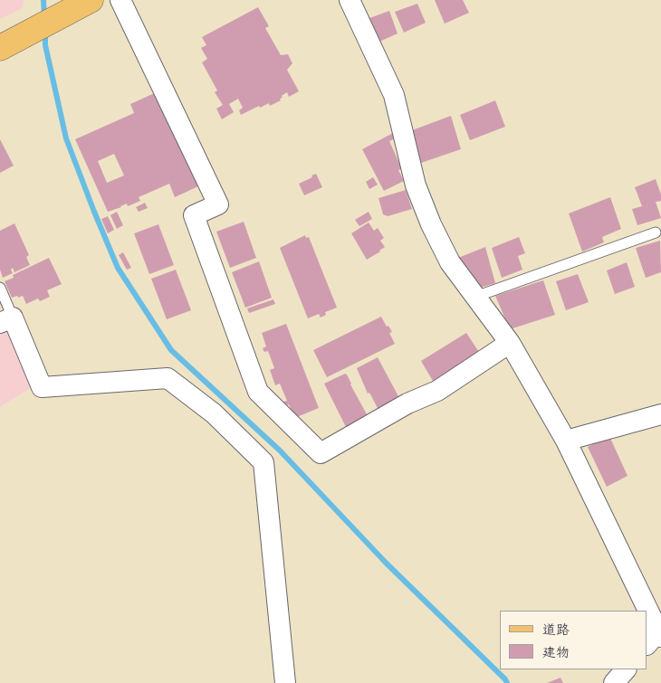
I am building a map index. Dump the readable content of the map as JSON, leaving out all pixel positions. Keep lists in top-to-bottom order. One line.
{"legend":["道路","建物"]}
